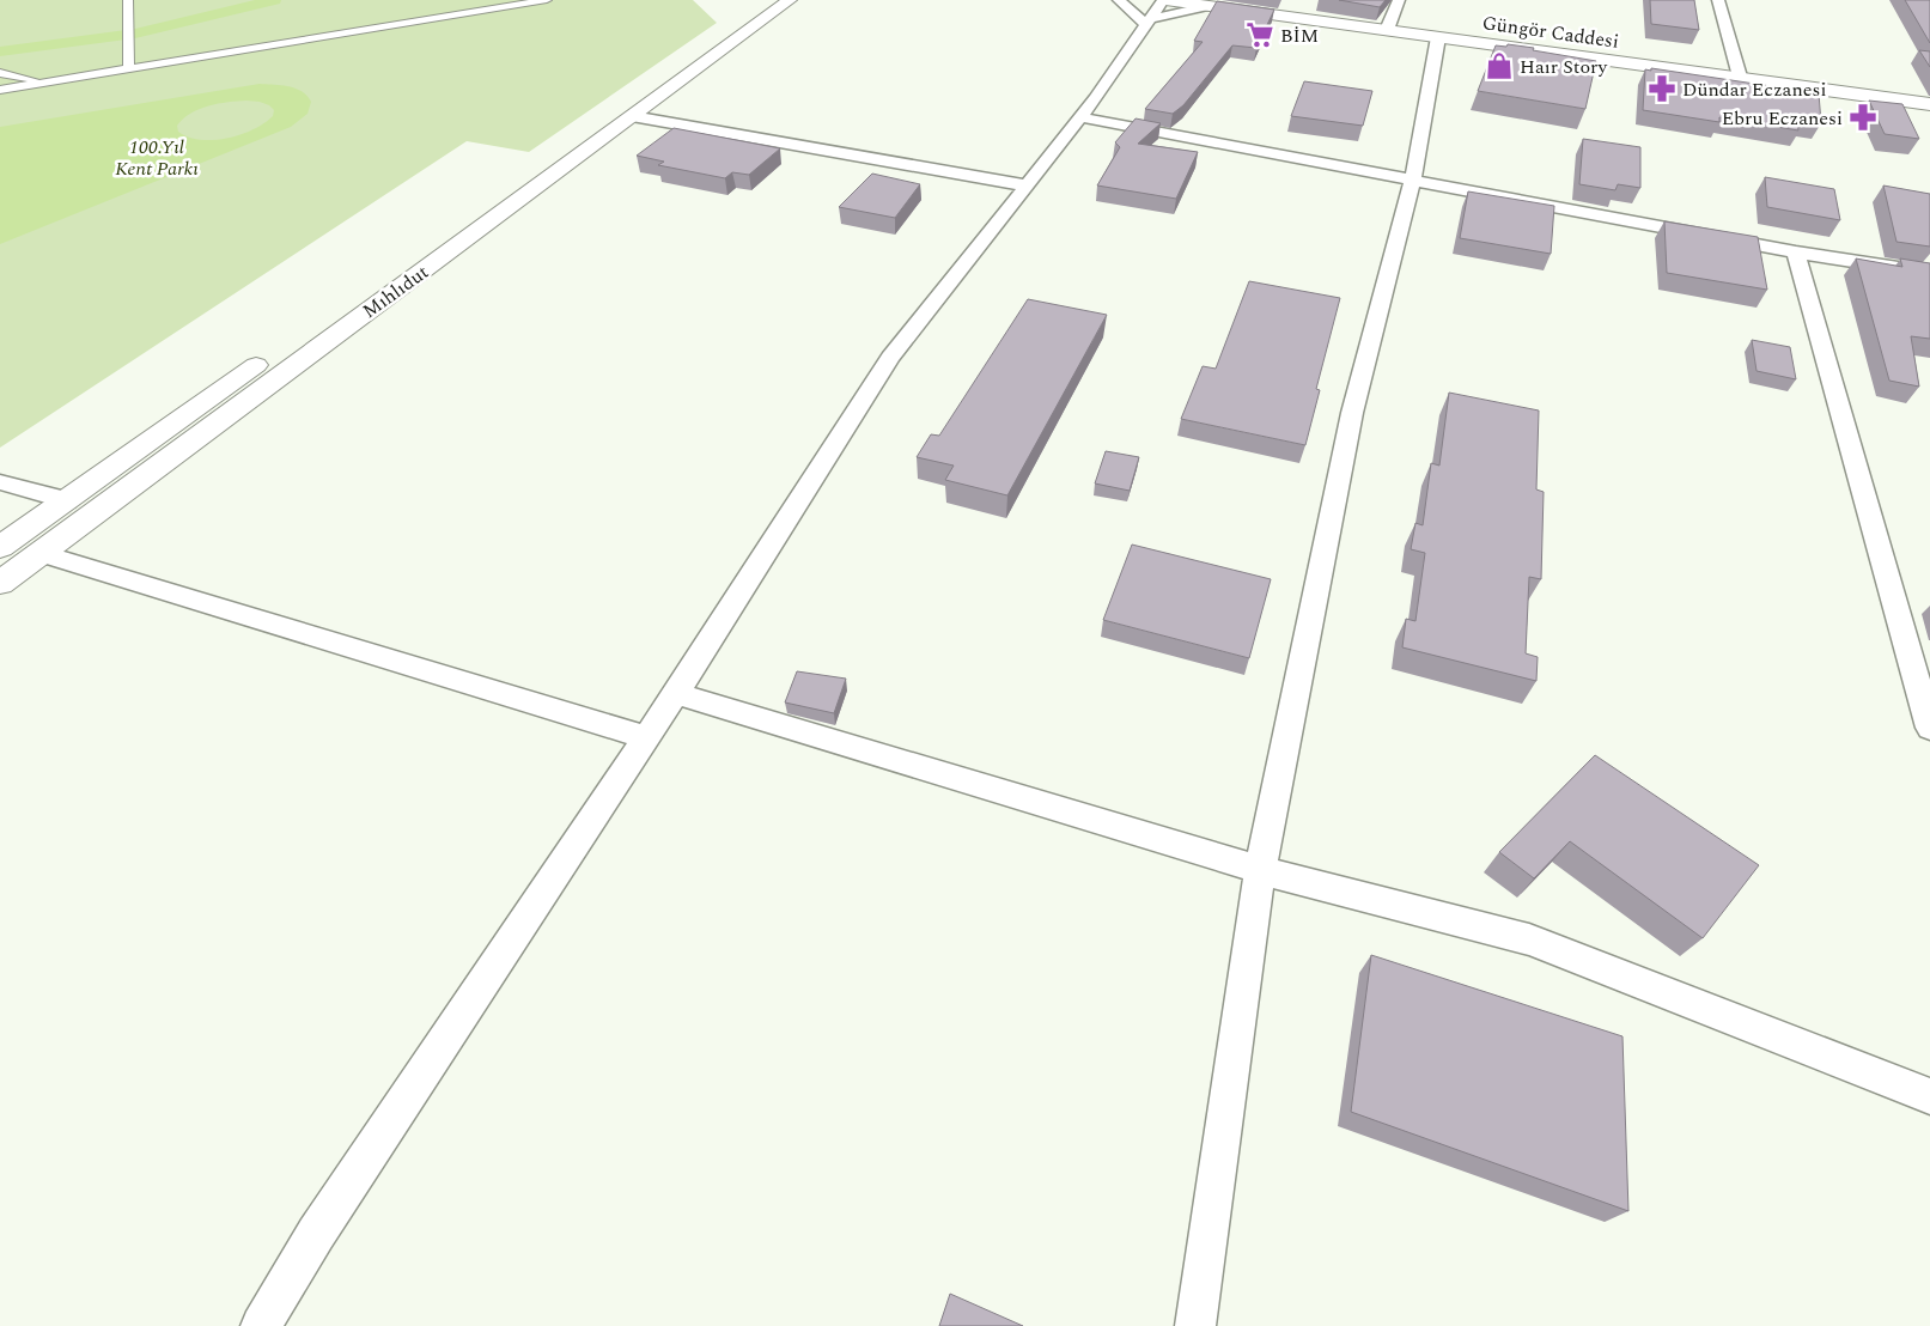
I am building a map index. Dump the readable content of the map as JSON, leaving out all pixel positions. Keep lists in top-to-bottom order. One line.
{"streets":{"main road":["Güngör Caddesi","Mıhlıdut"]},"parks":["100.Yıl Kent Parkı"],"places":{"supermarket":["BİM"],"shop":["Haır Story"],"pharmacy":["Dündar Eczanesi","Ebru Eczanesi"]}}
